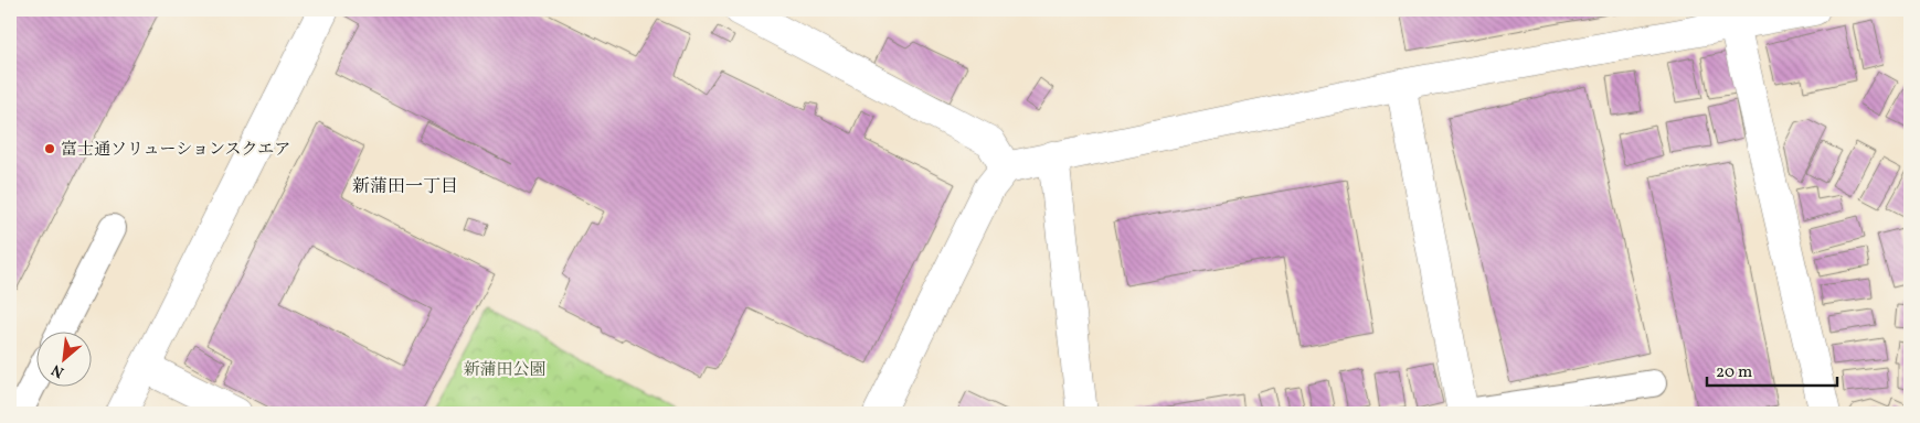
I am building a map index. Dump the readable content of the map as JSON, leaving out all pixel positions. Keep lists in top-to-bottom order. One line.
{"districts":["新蒲田一丁目"],"parks":["新蒲田公園"],"places":["富士通ソリューションスクエア"],"scale_bar":"20 m","north":"bottom left"}
